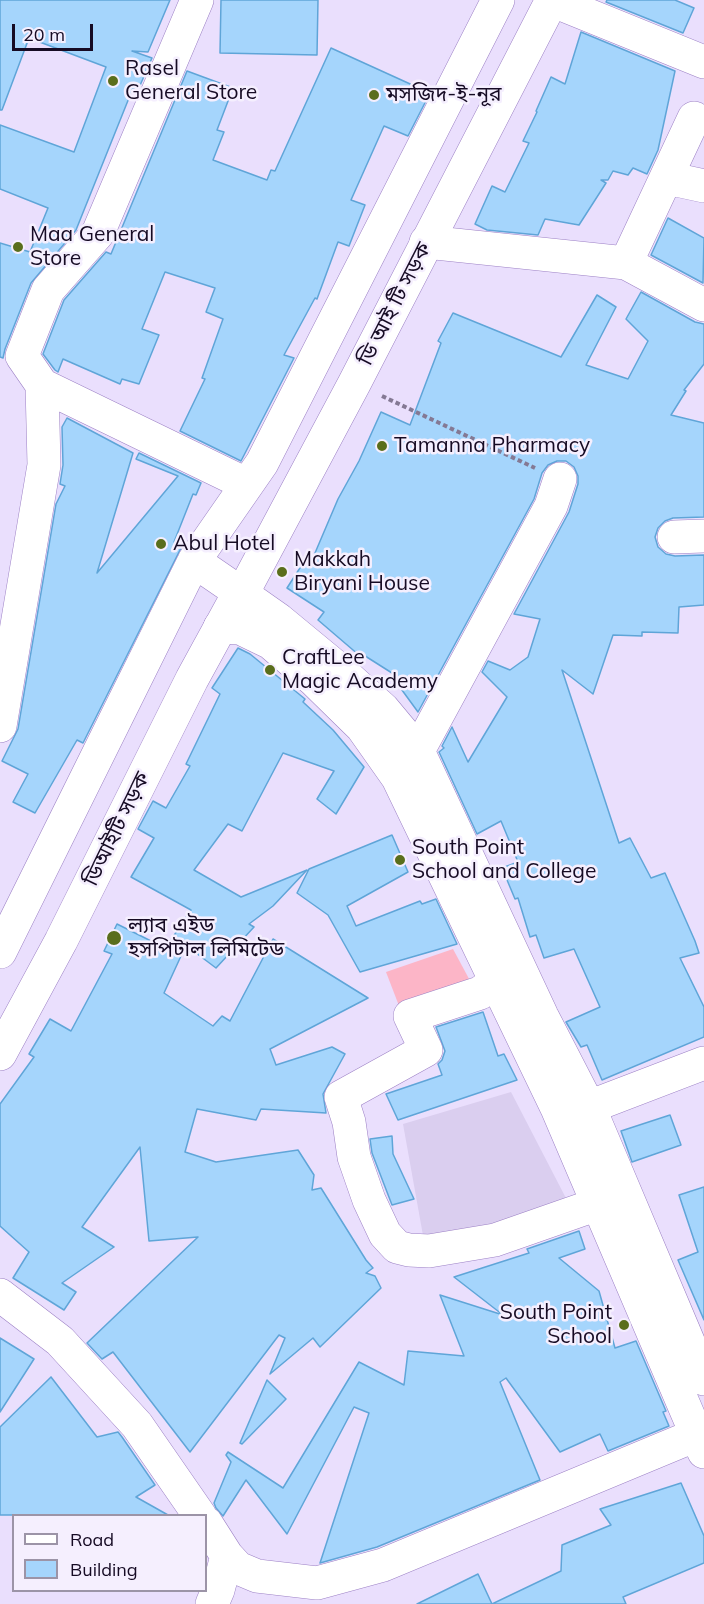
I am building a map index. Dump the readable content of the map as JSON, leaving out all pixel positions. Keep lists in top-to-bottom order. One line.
{"streets":{"street":["ডি আই টি সড়ক","ডিআইটি সড়ক"]},"crossings":[["ডি আই টি সড়ক","ডিআইটি সড়ক"]],"places":["Rasel General Store","মসজিদ-ই-নূর","Maa General Store","Tamanna Pharmacy","Abul Hotel","Makkah Biryani House","CraftLee Magic Academy","South Point School and College","ল্যাব এইড হসপিটাল লিমিটেড","South Point School"],"legend":["Road","Building"],"scale_bar":"20 m"}
